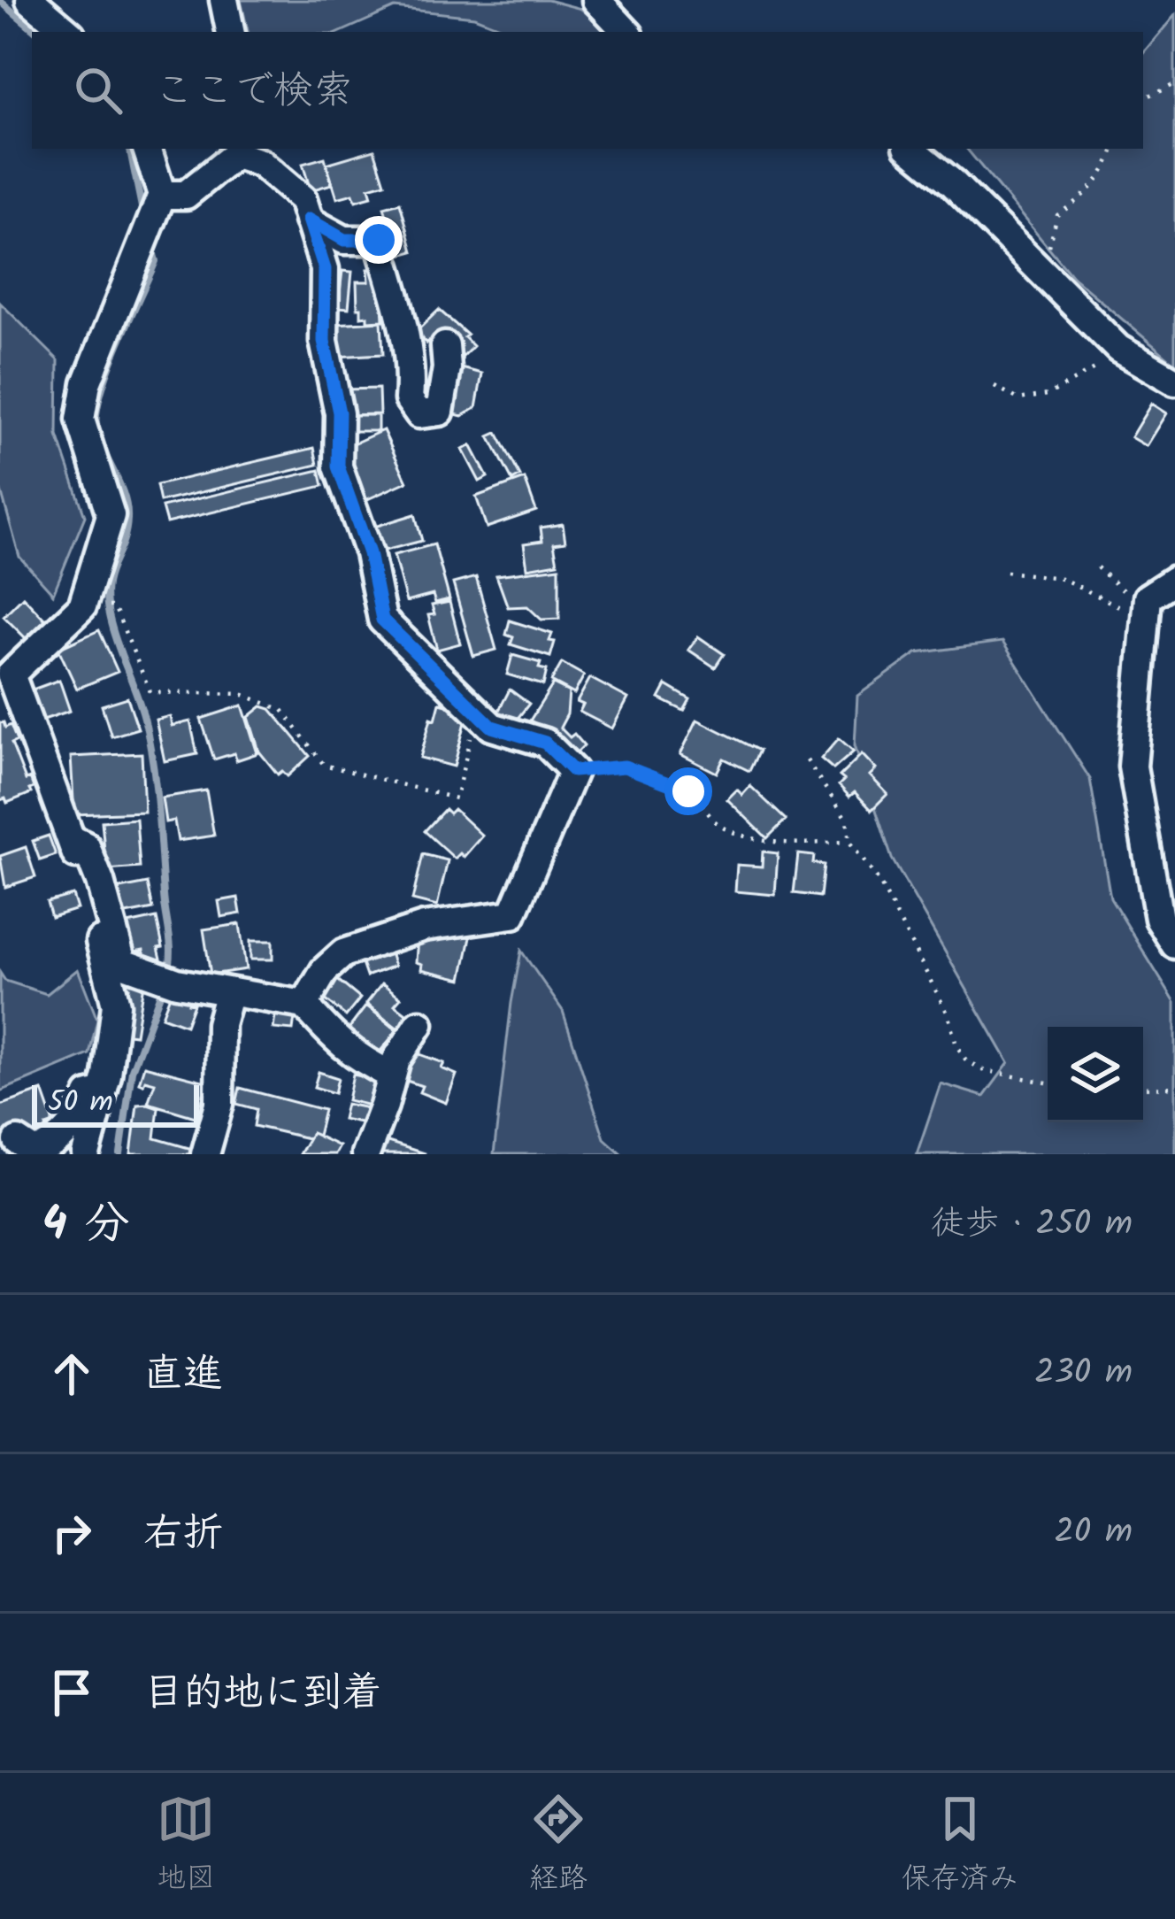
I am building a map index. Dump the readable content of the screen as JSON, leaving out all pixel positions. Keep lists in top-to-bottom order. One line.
{"scale_bar":"50 m","page":{"search":"ここで検索","scale":"50 m","heading":["4 分","徒歩 · 250 m"],"list":[["直進","230 m"],["右折","20 m"],"目的地に到着"],"nav":["地図","経路","保存済み"]}}
